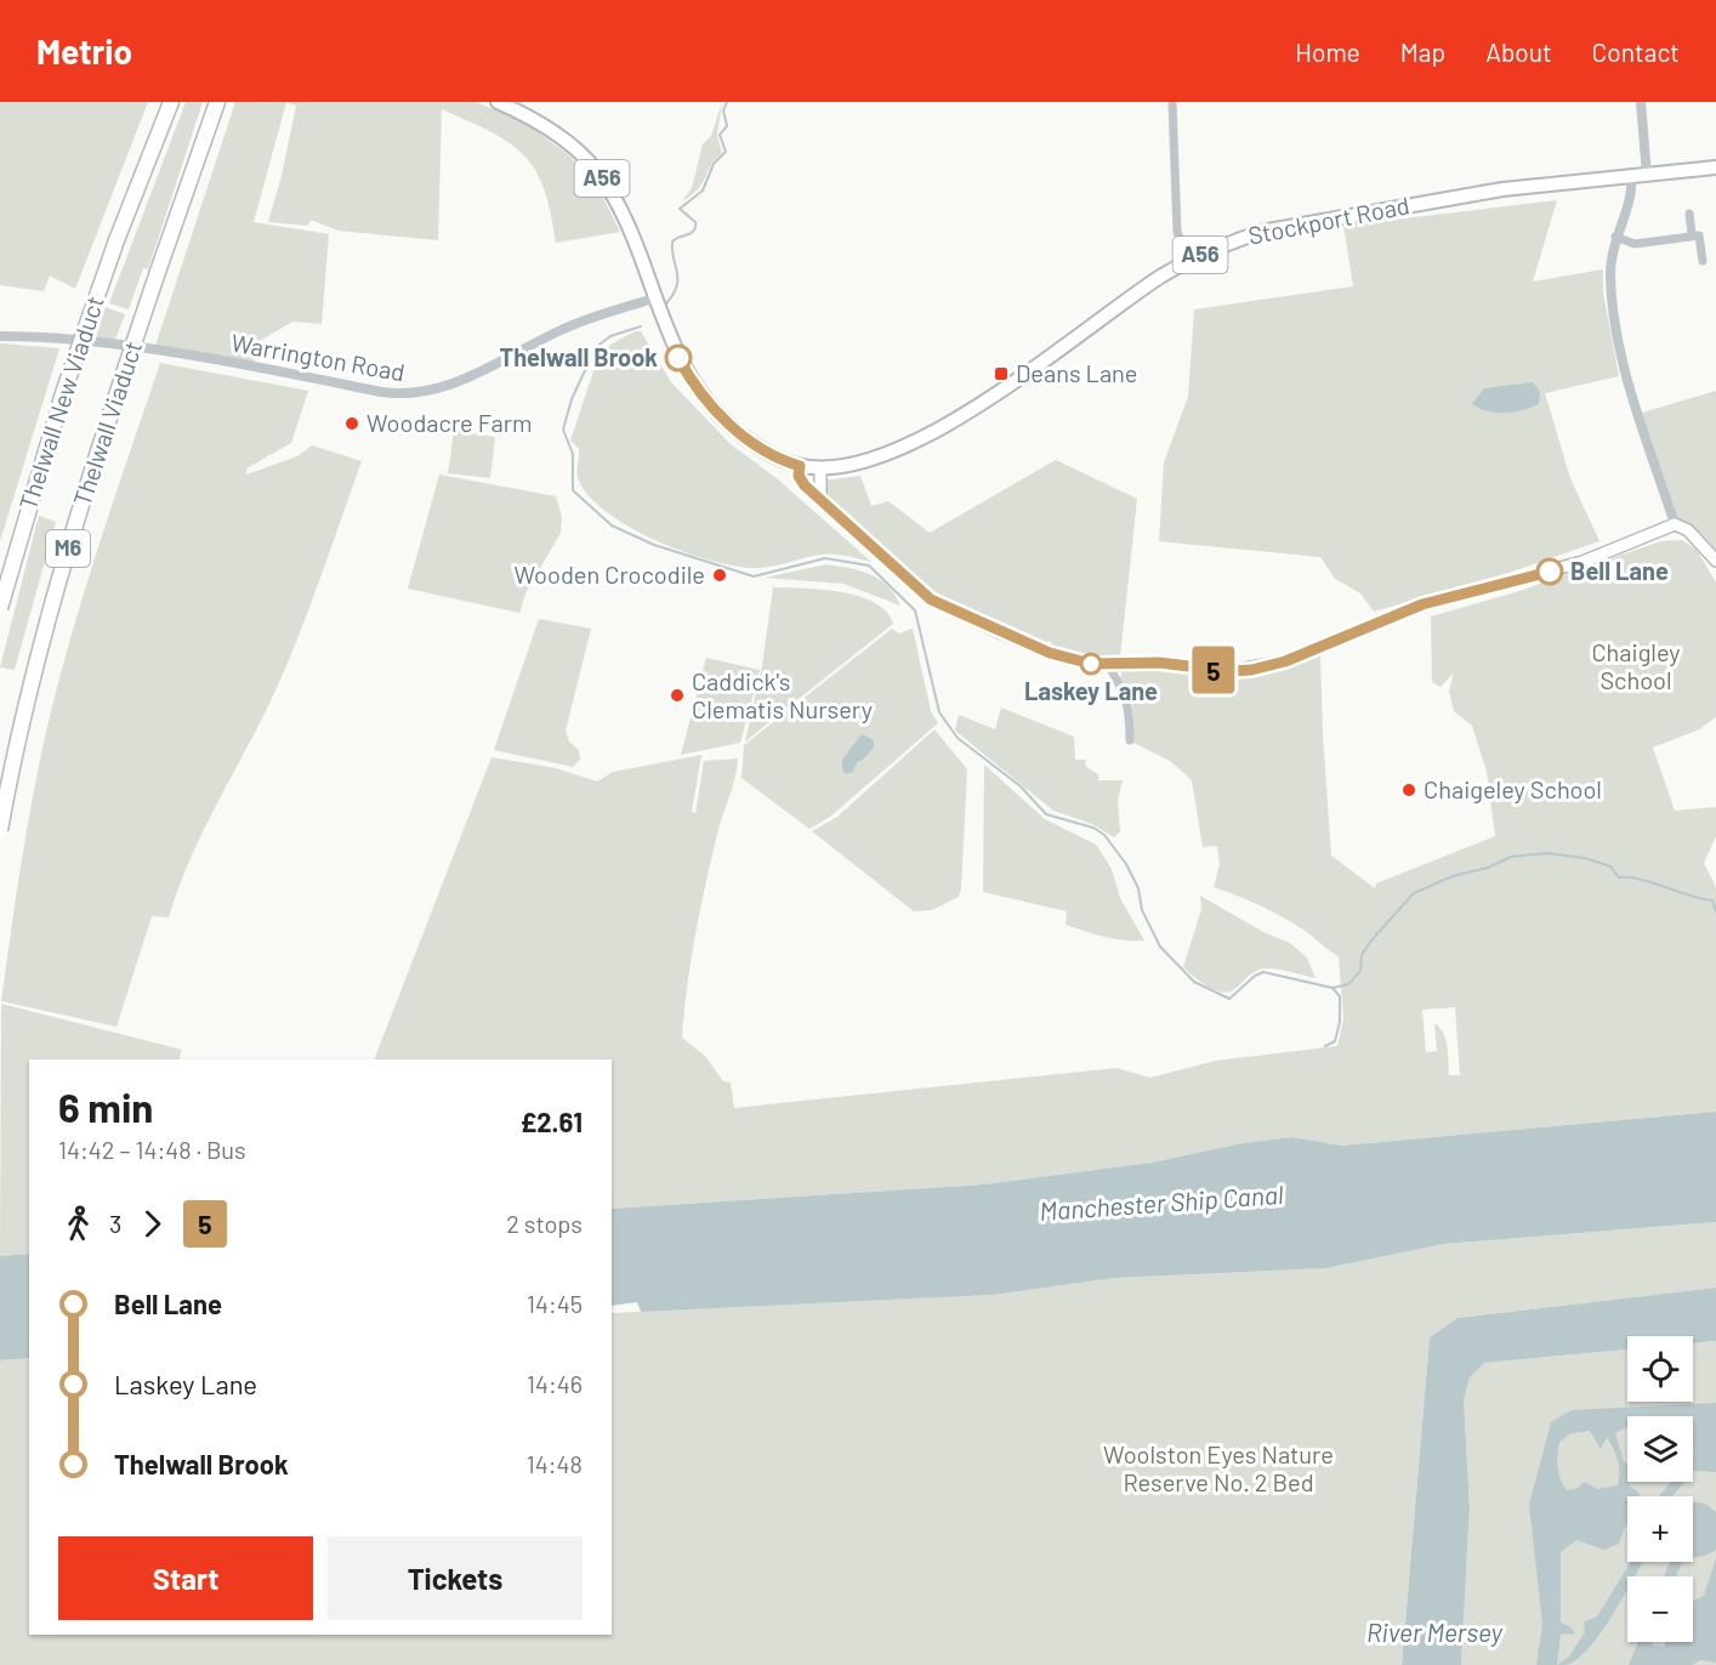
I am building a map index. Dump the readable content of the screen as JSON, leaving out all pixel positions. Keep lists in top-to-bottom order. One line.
{"streets":{"highway":["Thelwall New Viaduct","Thelwall Viaduct","M6"],"main road":["A56","Stockport Road"],"street":["Warrington Road"]},"crossings":[["A56","Stockport Road"],["A56","Warrington Road"],["Stockport Road","Warrington Road"]],"water":["Manchester Ship Canal","River Mersey"],"parks":["Chaigley School","Woolston Eyes Nature Reserve No. 2 Bed"],"places":{"other":["Thelwall Brook","Woodacre Farm","Bell Lane","Wooden Crocodile","Laskey Lane","Caddick's Clematis Nursery","Chaigeley School"],"transit":["Deans Lane"]},"lines":["bus line 5"],"page":{"header":"Metrio","nav":["Home","Map","About","Contact"],"on_map":"5","heading":["6 min","14:42 – 14:48 · Bus","£2.61"],"legs":["3","5","2 stops"],"list":[{"name":"Bell Lane","value":"14:45"},{"name":"Laskey Lane","value":"14:46"},{"name":"Thelwall Brook","value":"14:48"}],"map_buttons":["+","−"],"buttons":["Start","Tickets"]}}
